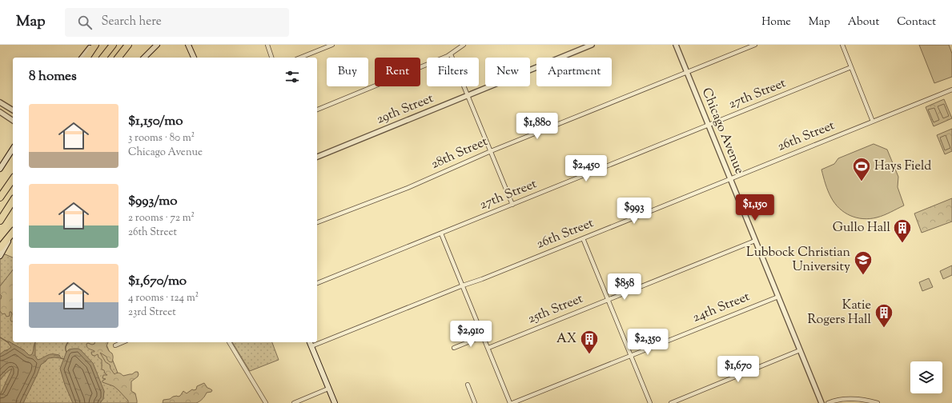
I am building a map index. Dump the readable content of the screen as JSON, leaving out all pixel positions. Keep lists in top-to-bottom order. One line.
{"streets":{"street":["27th Street","29th Street","Chicago Avenue","26th Street","28th Street","24th Street","25th Street"]},"crossings":[["27th Street","Chicago Avenue"],["Chicago Avenue","26th Street"],["Chicago Avenue","28th Street"],["Chicago Avenue","24th Street"],["Chicago Avenue","25th Street"]],"places":{"sports":["Hays Field"],"building":["Gullo Hall","Katie Rogers Hall","AX"],"school or university":["Lubbock Christian University"]},"page":{"header":"Map","search":"Search here","nav":["Home","Map","About","Contact"],"chip":["Buy","Rent","Filters","New","Apartment"],"heading":"8 homes","list":[{"name":"$1,150/mo","note":"3 rooms · 80 m² · Chicago Avenue"},{"name":"$993/mo","note":"2 rooms · 72 m² · 26th Street"},{"name":"$1,670/mo","note":"4 rooms · 124 m² · 23rd Street"}],"price":["$1,880","$2,450","$1,150","$993","$858","$2,910","$2,350","$1,670"]}}
